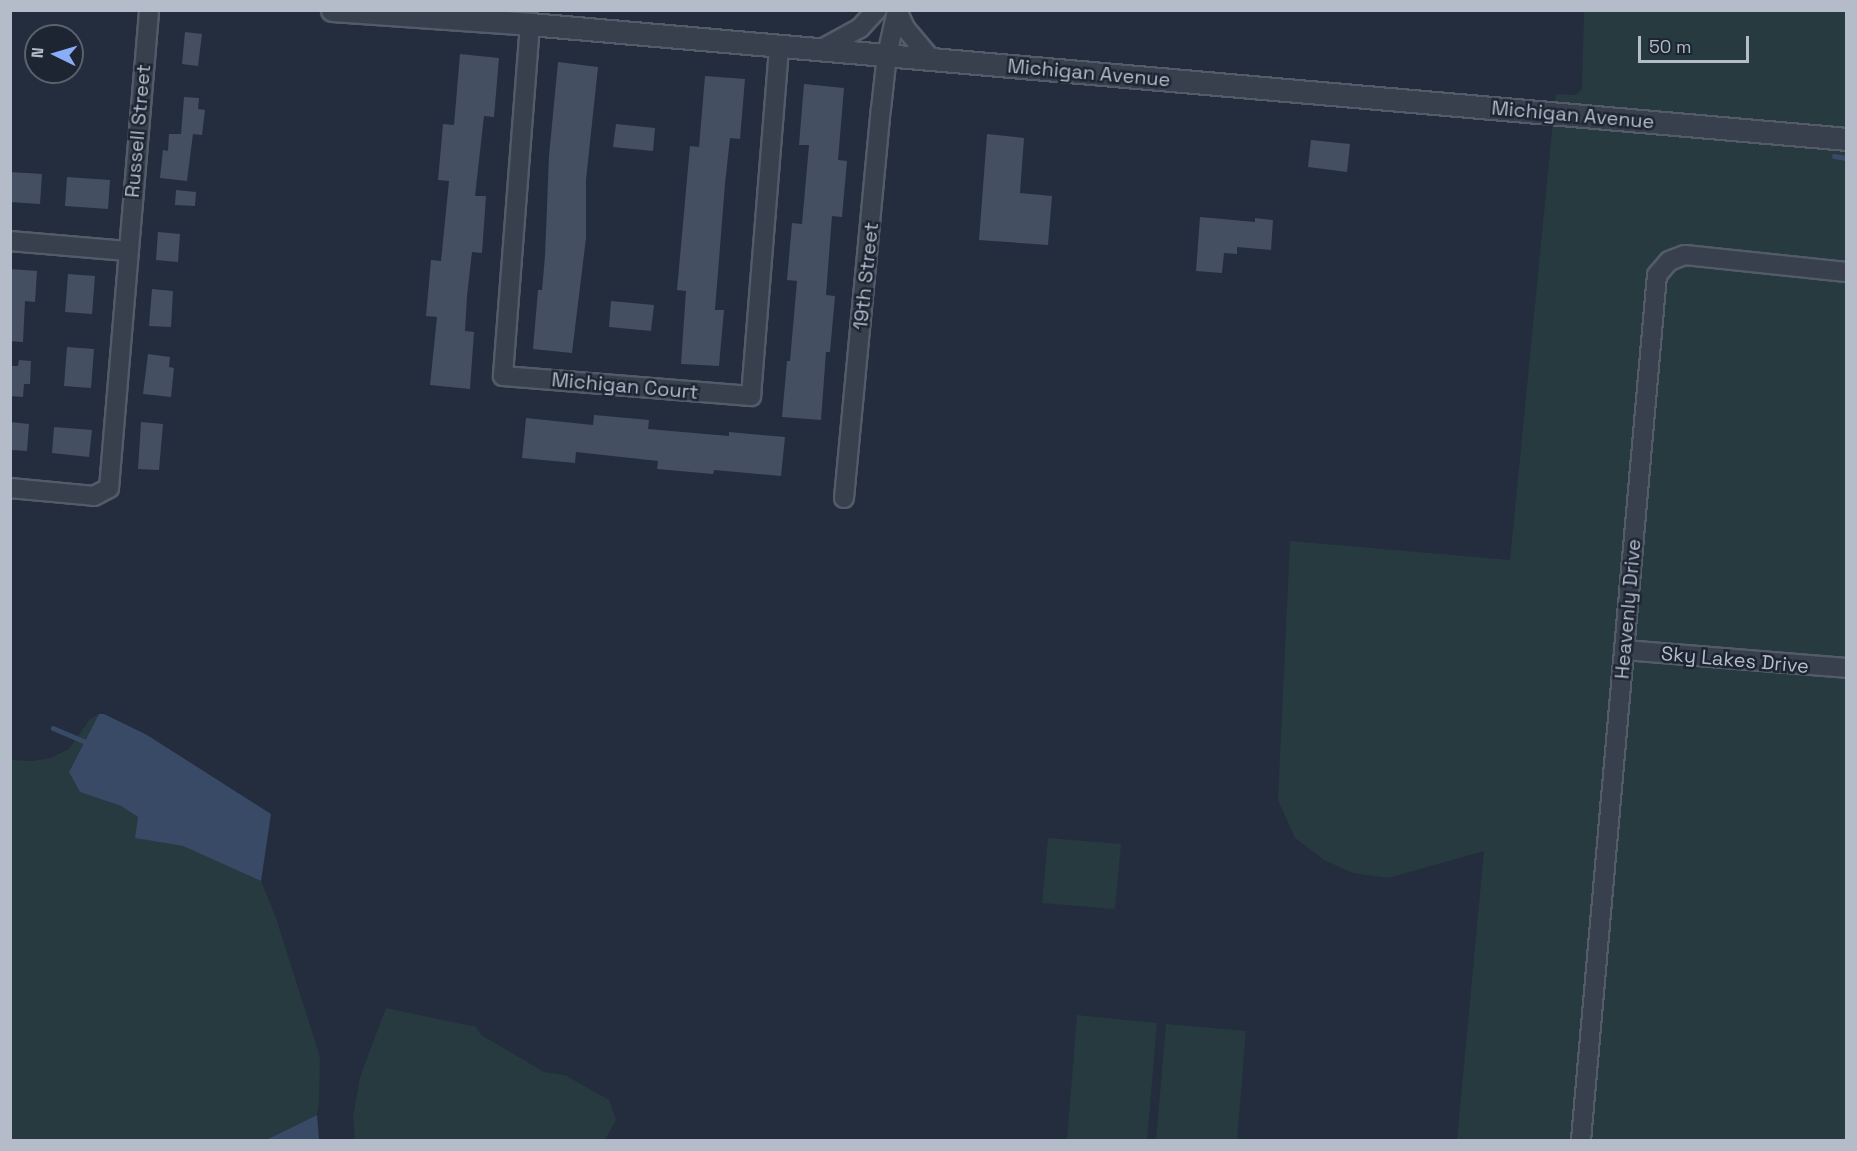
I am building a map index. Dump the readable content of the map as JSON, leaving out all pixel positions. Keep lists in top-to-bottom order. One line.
{"streets":{"street":["Michigan Avenue","Russell Street","19th Street","Michigan Court","Heavenly Drive","Sky Lakes Drive"]},"crossings":[["Michigan Avenue","19th Street"],["Michigan Avenue","Michigan Court"],["Heavenly Drive","Sky Lakes Drive"]],"scale_bar":"50 m","north":"left"}
